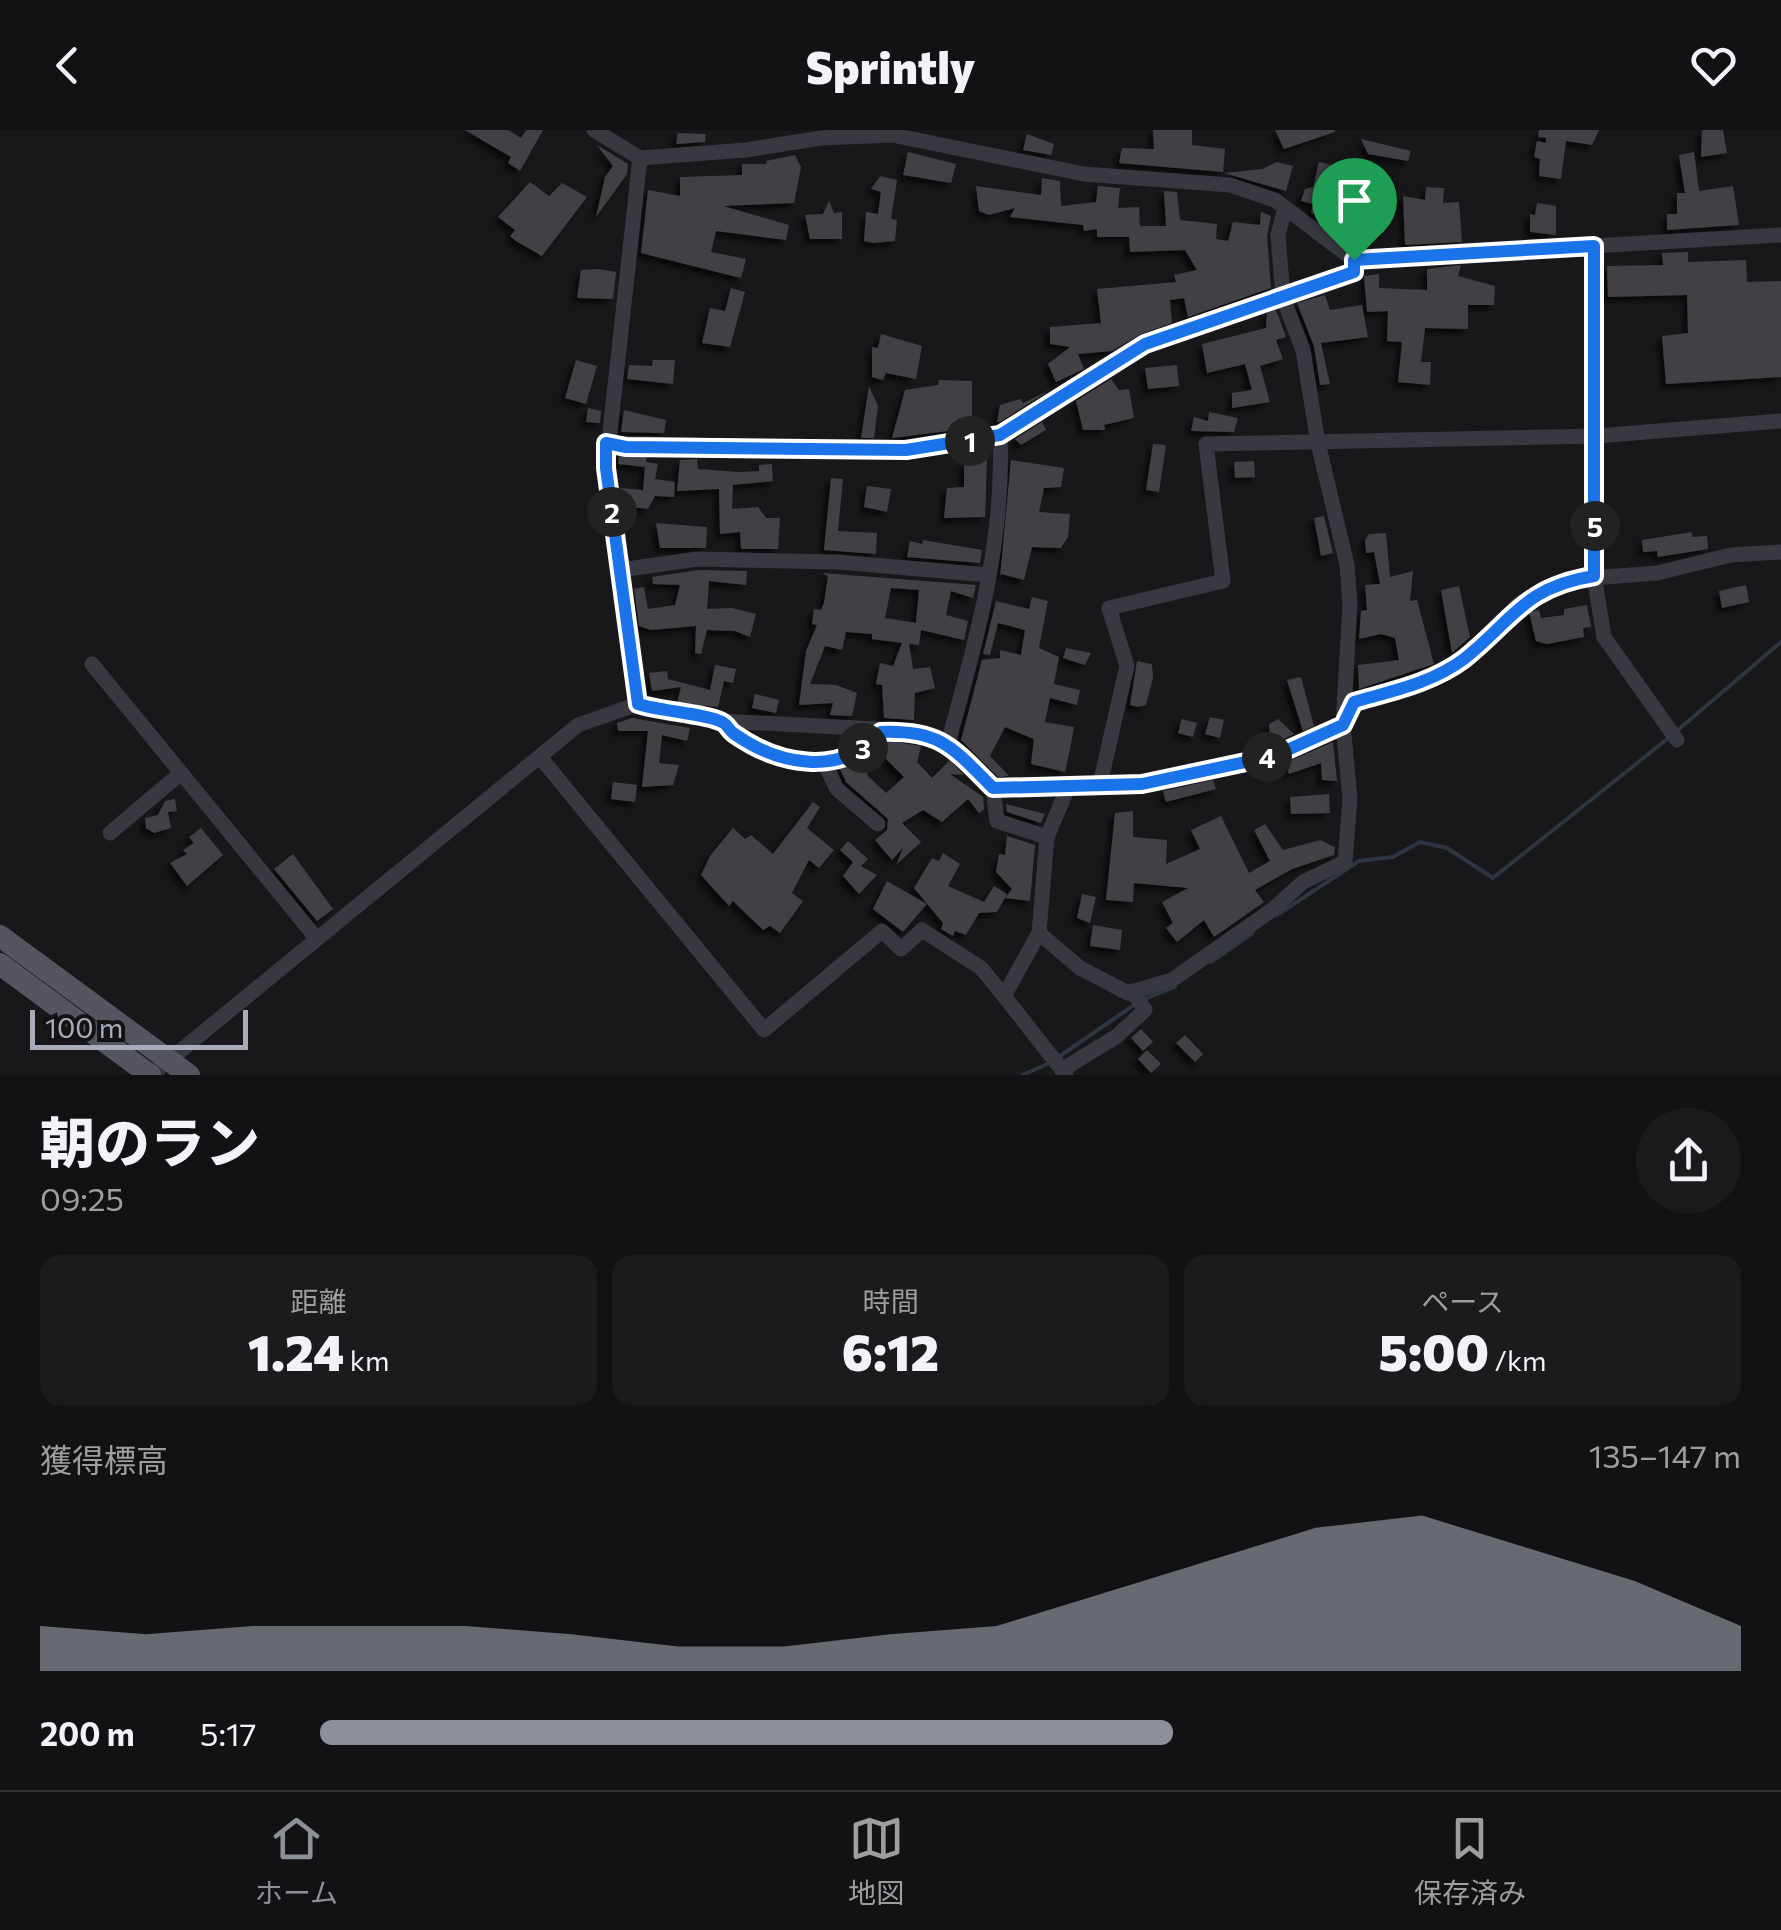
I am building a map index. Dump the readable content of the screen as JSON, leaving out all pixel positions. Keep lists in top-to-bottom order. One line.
{"scale_bar":"100 m","page":{"header":"Sprintly","pins":["1","2","5","3","4"],"scale":"100 m","heading":["朝のラン","09:25"],"stats":[["距離","1.24 km"],["時間","6:12"],["ペース","5:00 /km"]],"chart":["獲得標高","135–147 m"],"list":[{"name":"200 m","note":"5:17"}],"tabs":["ホーム","地図","保存済み"]}}
